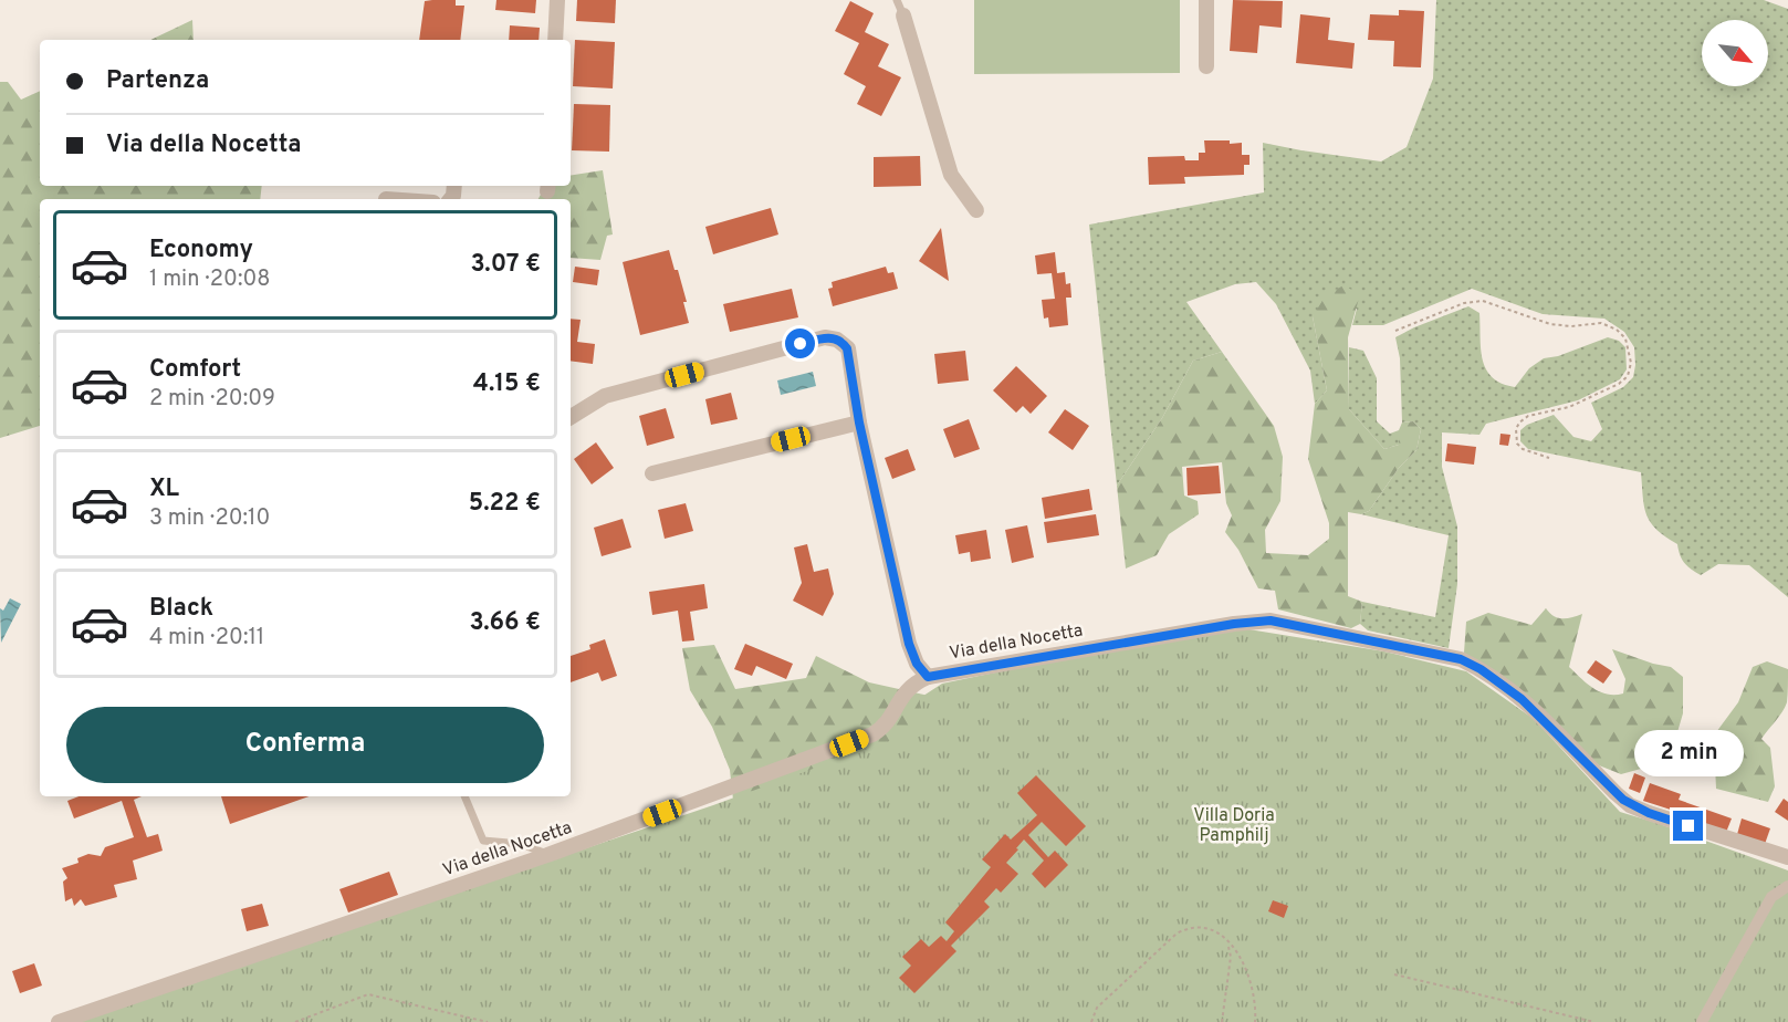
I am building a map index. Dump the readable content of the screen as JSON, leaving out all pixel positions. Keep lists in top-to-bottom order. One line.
{"streets":{"street":["Via della Nocetta"]},"parks":["Villa Doria Pamphilj"],"north":"bottom right","page":{"banner":["Partenza","Via della Nocetta"],"list":[{"name":"Economy","note":"1 min · 20:08","value":"3.07 €"},{"name":"Comfort","note":"2 min · 20:09","value":"4.15 €"},{"name":"XL","note":"3 min · 20:10","value":"5.22 €"},{"name":"Black","note":"4 min · 20:11","value":"3.66 €"}],"buttons":"Conferma","bubble":"2 min"}}
